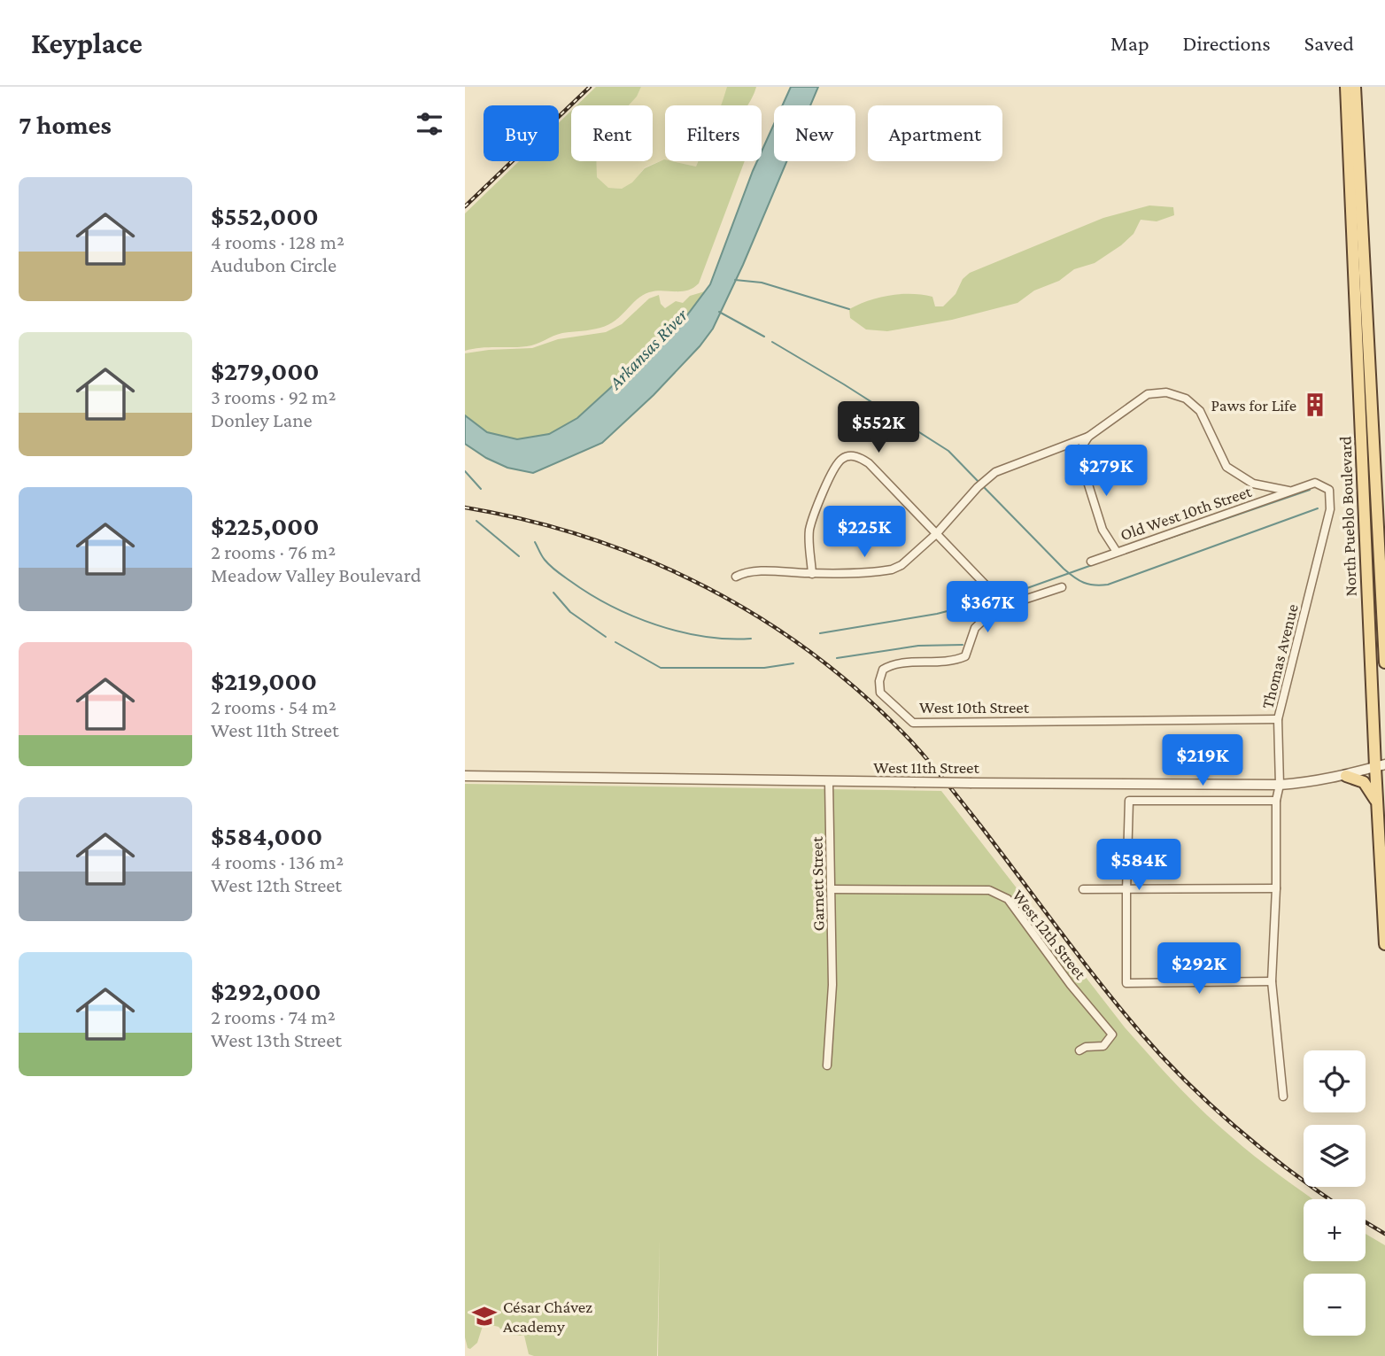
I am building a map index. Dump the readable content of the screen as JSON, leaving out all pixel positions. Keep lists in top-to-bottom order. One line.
{"streets":{"main road":["North Pueblo Boulevard"],"street":["Old West 10th Street","Thomas Avenue","West 10th Street","West 11th Street","Garnett Street","West 12th Street"]},"crossings":[["Old West 10th Street","Thomas Avenue"],["North Pueblo Boulevard","West 11th Street"],["Thomas Avenue","West 10th Street"],["Thomas Avenue","West 11th Street"],["West 11th Street","Garnett Street"],["Garnett Street","West 12th Street"]],"water":["Arkansas River"],"places":{"building":["Paws for Life"],"school or university":["César Chávez Academy"]},"page":{"header":"Keyplace","nav":["Map","Directions","Saved"],"heading":"7 homes","chip":["Buy","Rent","Filters","New","Apartment"],"list":[{"name":"$552,000","note":"4 rooms · 128 m² · Audubon Circle"},{"name":"$279,000","note":"3 rooms · 92 m² · Donley Lane"},{"name":"$225,000","note":"2 rooms · 76 m² · Meadow Valley Boulevard"},{"name":"$219,000","note":"2 rooms · 54 m² · West 11th Street"},{"name":"$584,000","note":"4 rooms · 136 m² · West 12th Street"},{"name":"$292,000","note":"2 rooms · 74 m² · West 13th Street"}],"price":["$552K","$279K","$225K","$367K","$219K","$584K","$292K"],"map_buttons":["+","−"]}}
